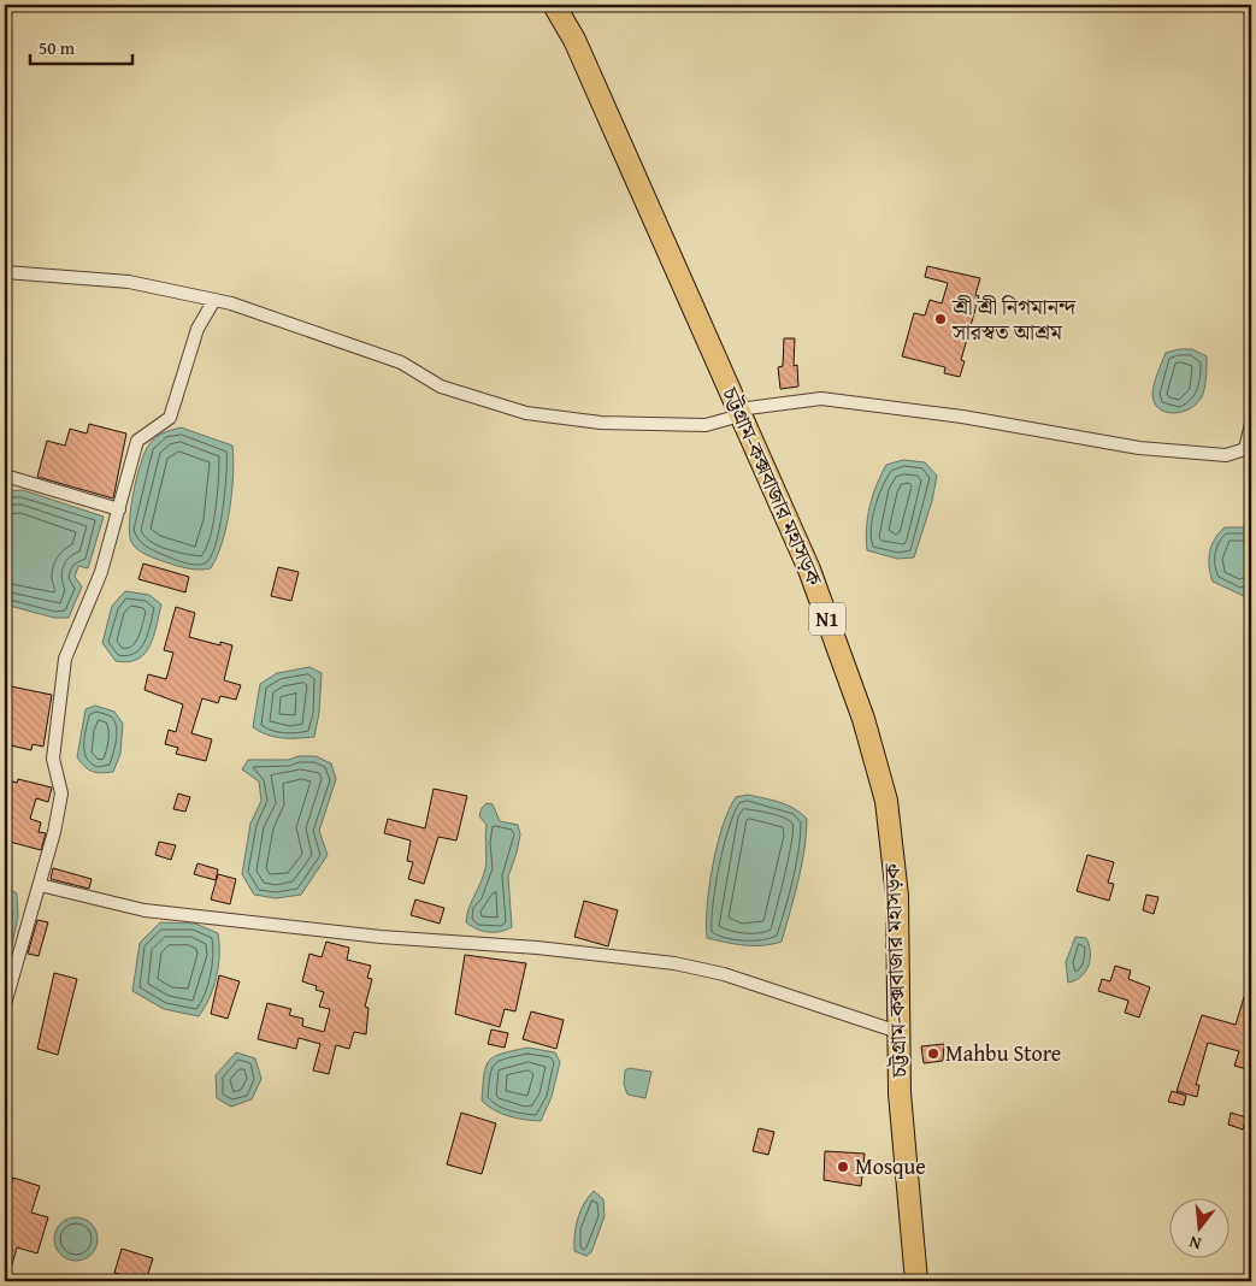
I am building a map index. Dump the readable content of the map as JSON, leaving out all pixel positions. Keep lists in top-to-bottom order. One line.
{"streets":{"highway":["চট্টগ্রাম-কক্সবাজার মহাসড়ক","N1"]},"places":["শ্রী শ্রী নিগমানন্দ সারস্বত আশ্রম","Mahbu Store","Mosque"],"scale_bar":"50 m","north":"bottom"}
